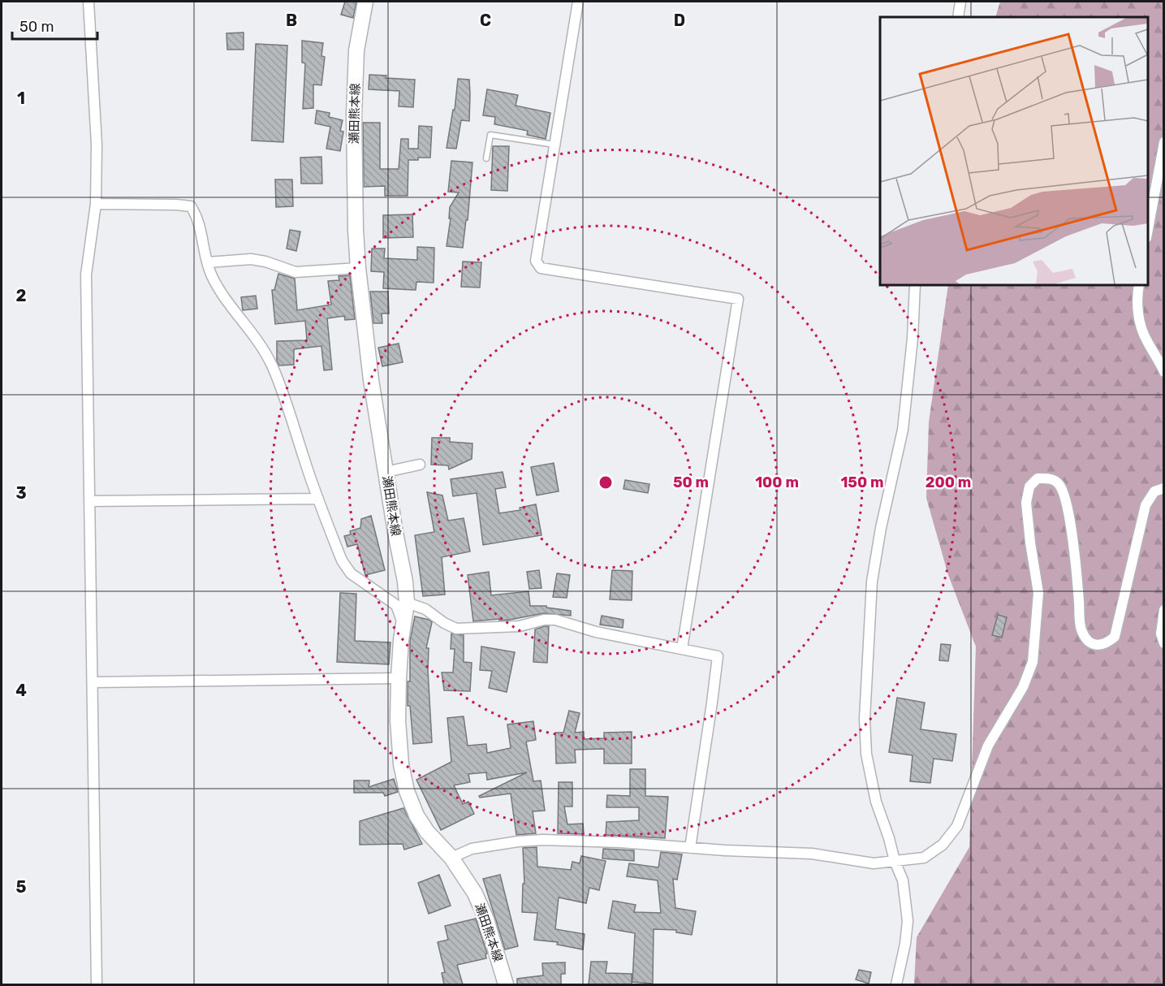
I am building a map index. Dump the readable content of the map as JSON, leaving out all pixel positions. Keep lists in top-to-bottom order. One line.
{"streets":{"main road":["瀬田熊本線"]},"scale_bar":"50 m","grid":{"columns":["B","C","D"],"rows":["1","2","3","4","5"]},"rings":["50 m","100 m","150 m","200 m"]}
